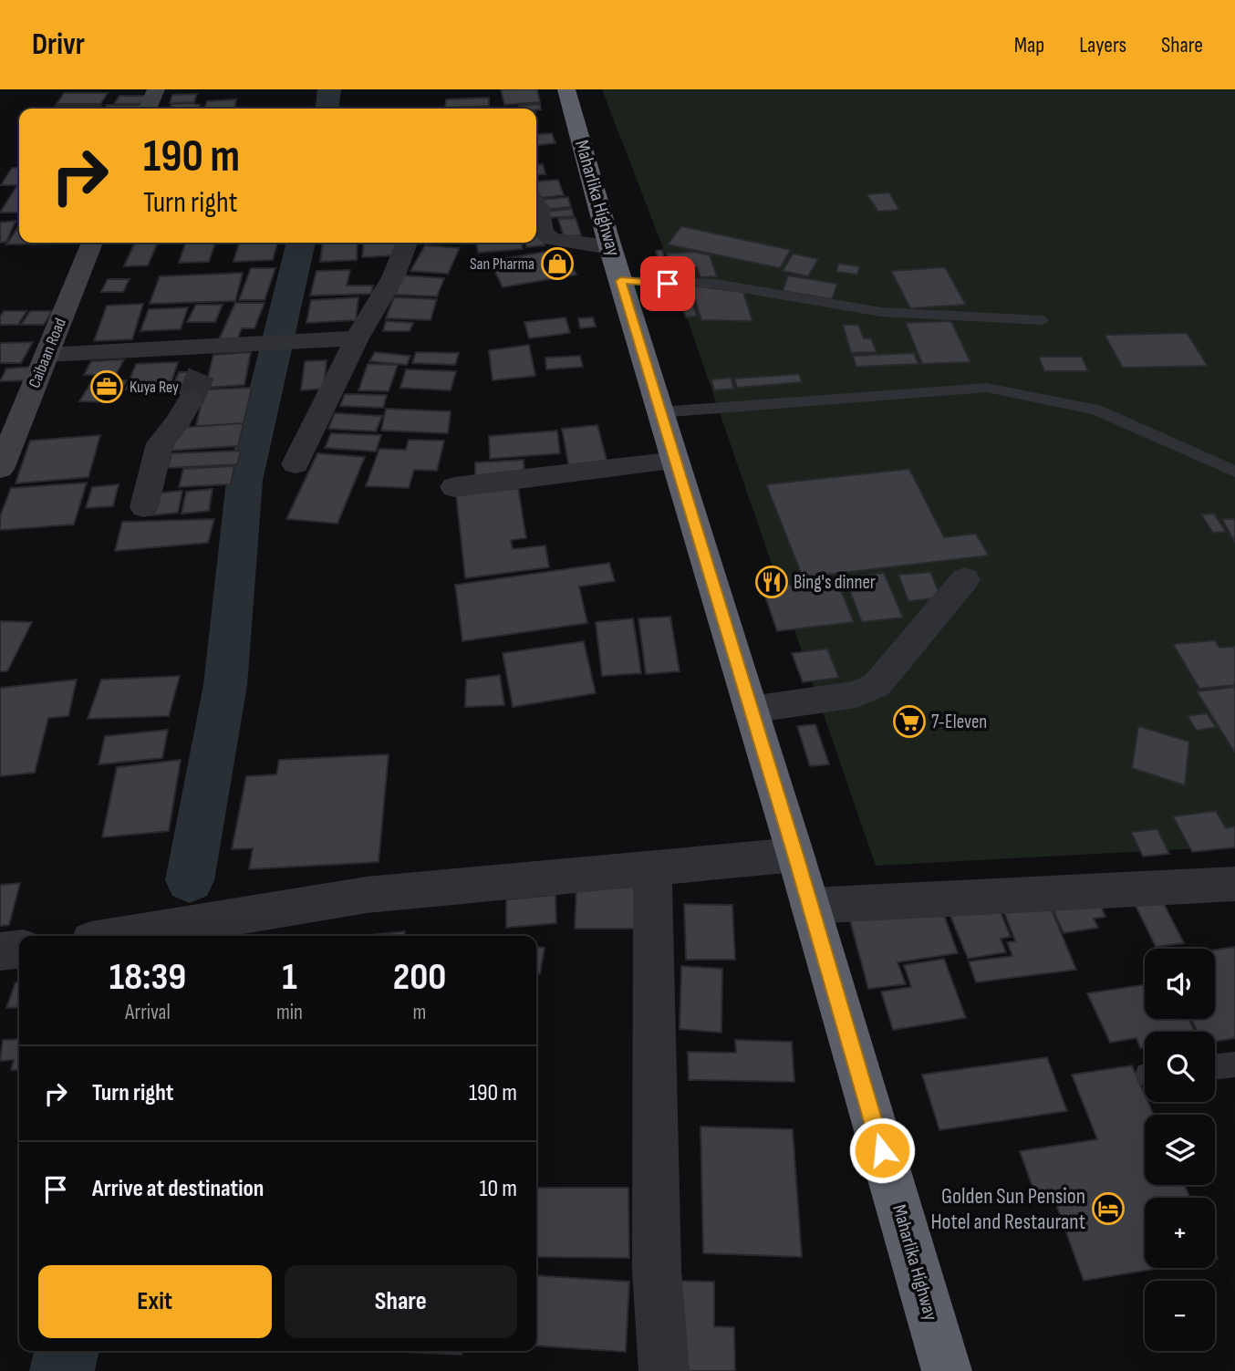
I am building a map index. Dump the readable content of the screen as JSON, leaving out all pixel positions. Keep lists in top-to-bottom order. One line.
{"streets":{"highway":["Maharlika Highway"],"street":["Caibaan Road"]},"places":{"shop":["San Pharma"],"office":["Kuya Rey"],"restaurant":["Bing's dinner"],"supermarket":["7-Eleven"],"hotel":["Golden Sun Pension Hotel and Restaurant"]},"page":{"header":"Drivr","nav":["Map","Layers","Share"],"turn":["190 m","Turn right"],"eta":["18:39","Arrival","1","min","200","m"],"map_buttons":["+","−"],"list":[{"name":"Turn right","value":"190 m"},{"name":"Arrive at destination","value":"10 m"}],"buttons":["Exit","Share"]}}
